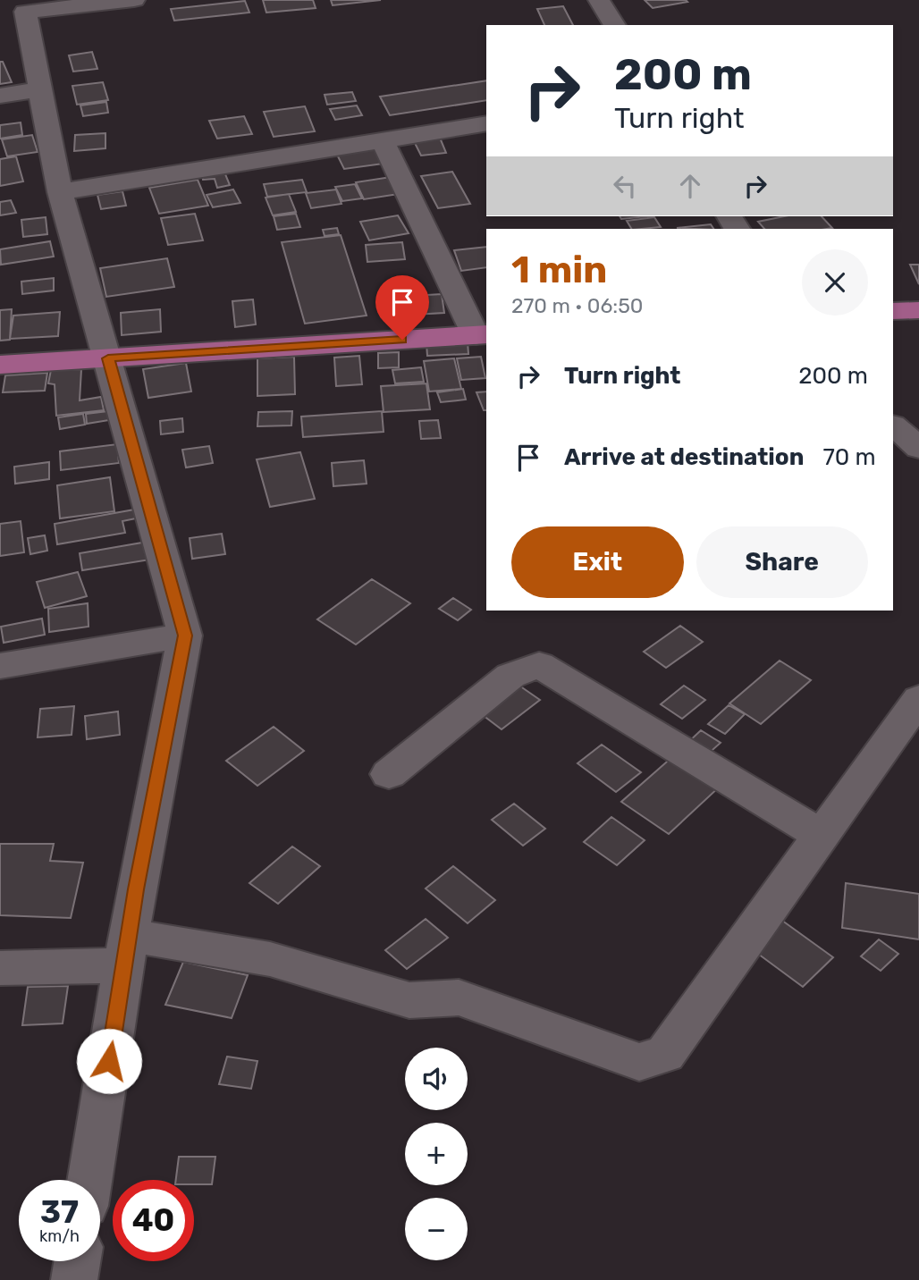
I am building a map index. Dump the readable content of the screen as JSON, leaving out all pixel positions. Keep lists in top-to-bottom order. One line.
{"page":{"turn":["200 m","Turn right"],"heading":["1 min","270 m · 06:50"],"list":[{"name":"Turn right","value":"200 m"},{"name":"Arrive at destination","value":"70 m"}],"buttons":["Exit","Share"],"map_buttons":["+","−"],"speed":"37 km/h","limit":"40"}}
